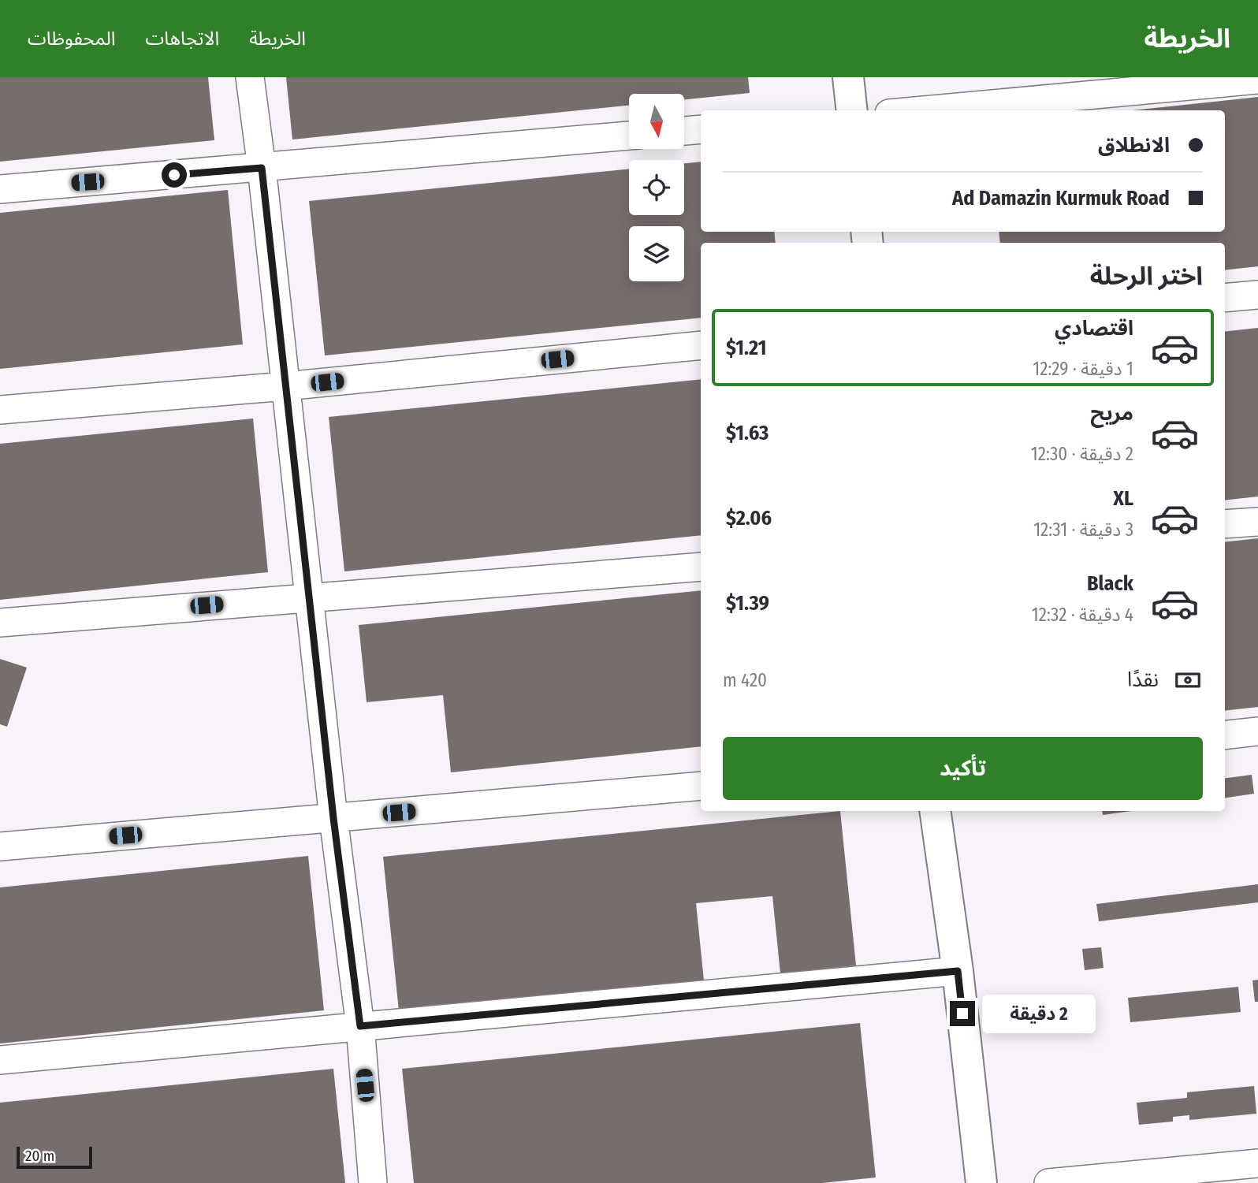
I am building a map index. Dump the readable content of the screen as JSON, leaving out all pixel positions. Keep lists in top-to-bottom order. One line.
{"scale_bar":"20 m","north":"bottom","page":{"header":"الخريطة","nav":["الخريطة","الاتجاهات","المحفوظات"],"banner":["الانطلاق","Ad Damazin Kurmuk Road"],"heading":"اختر الرحلة","list":[{"name":"اقتصادي","note":"1 دقيقة · 12:29","value":"$1.21"},{"name":"مريح","note":"2 دقيقة · 12:30","value":"$1.63"},{"name":"XL","note":"3 دقيقة · 12:31","value":"$2.06"},{"name":"Black","note":"4 دقيقة · 12:32","value":"$1.39"}],"pay":["نقدًا","420 m"],"buttons":"تأكيد","bubble":"2 دقيقة","scale":"20 m"}}
